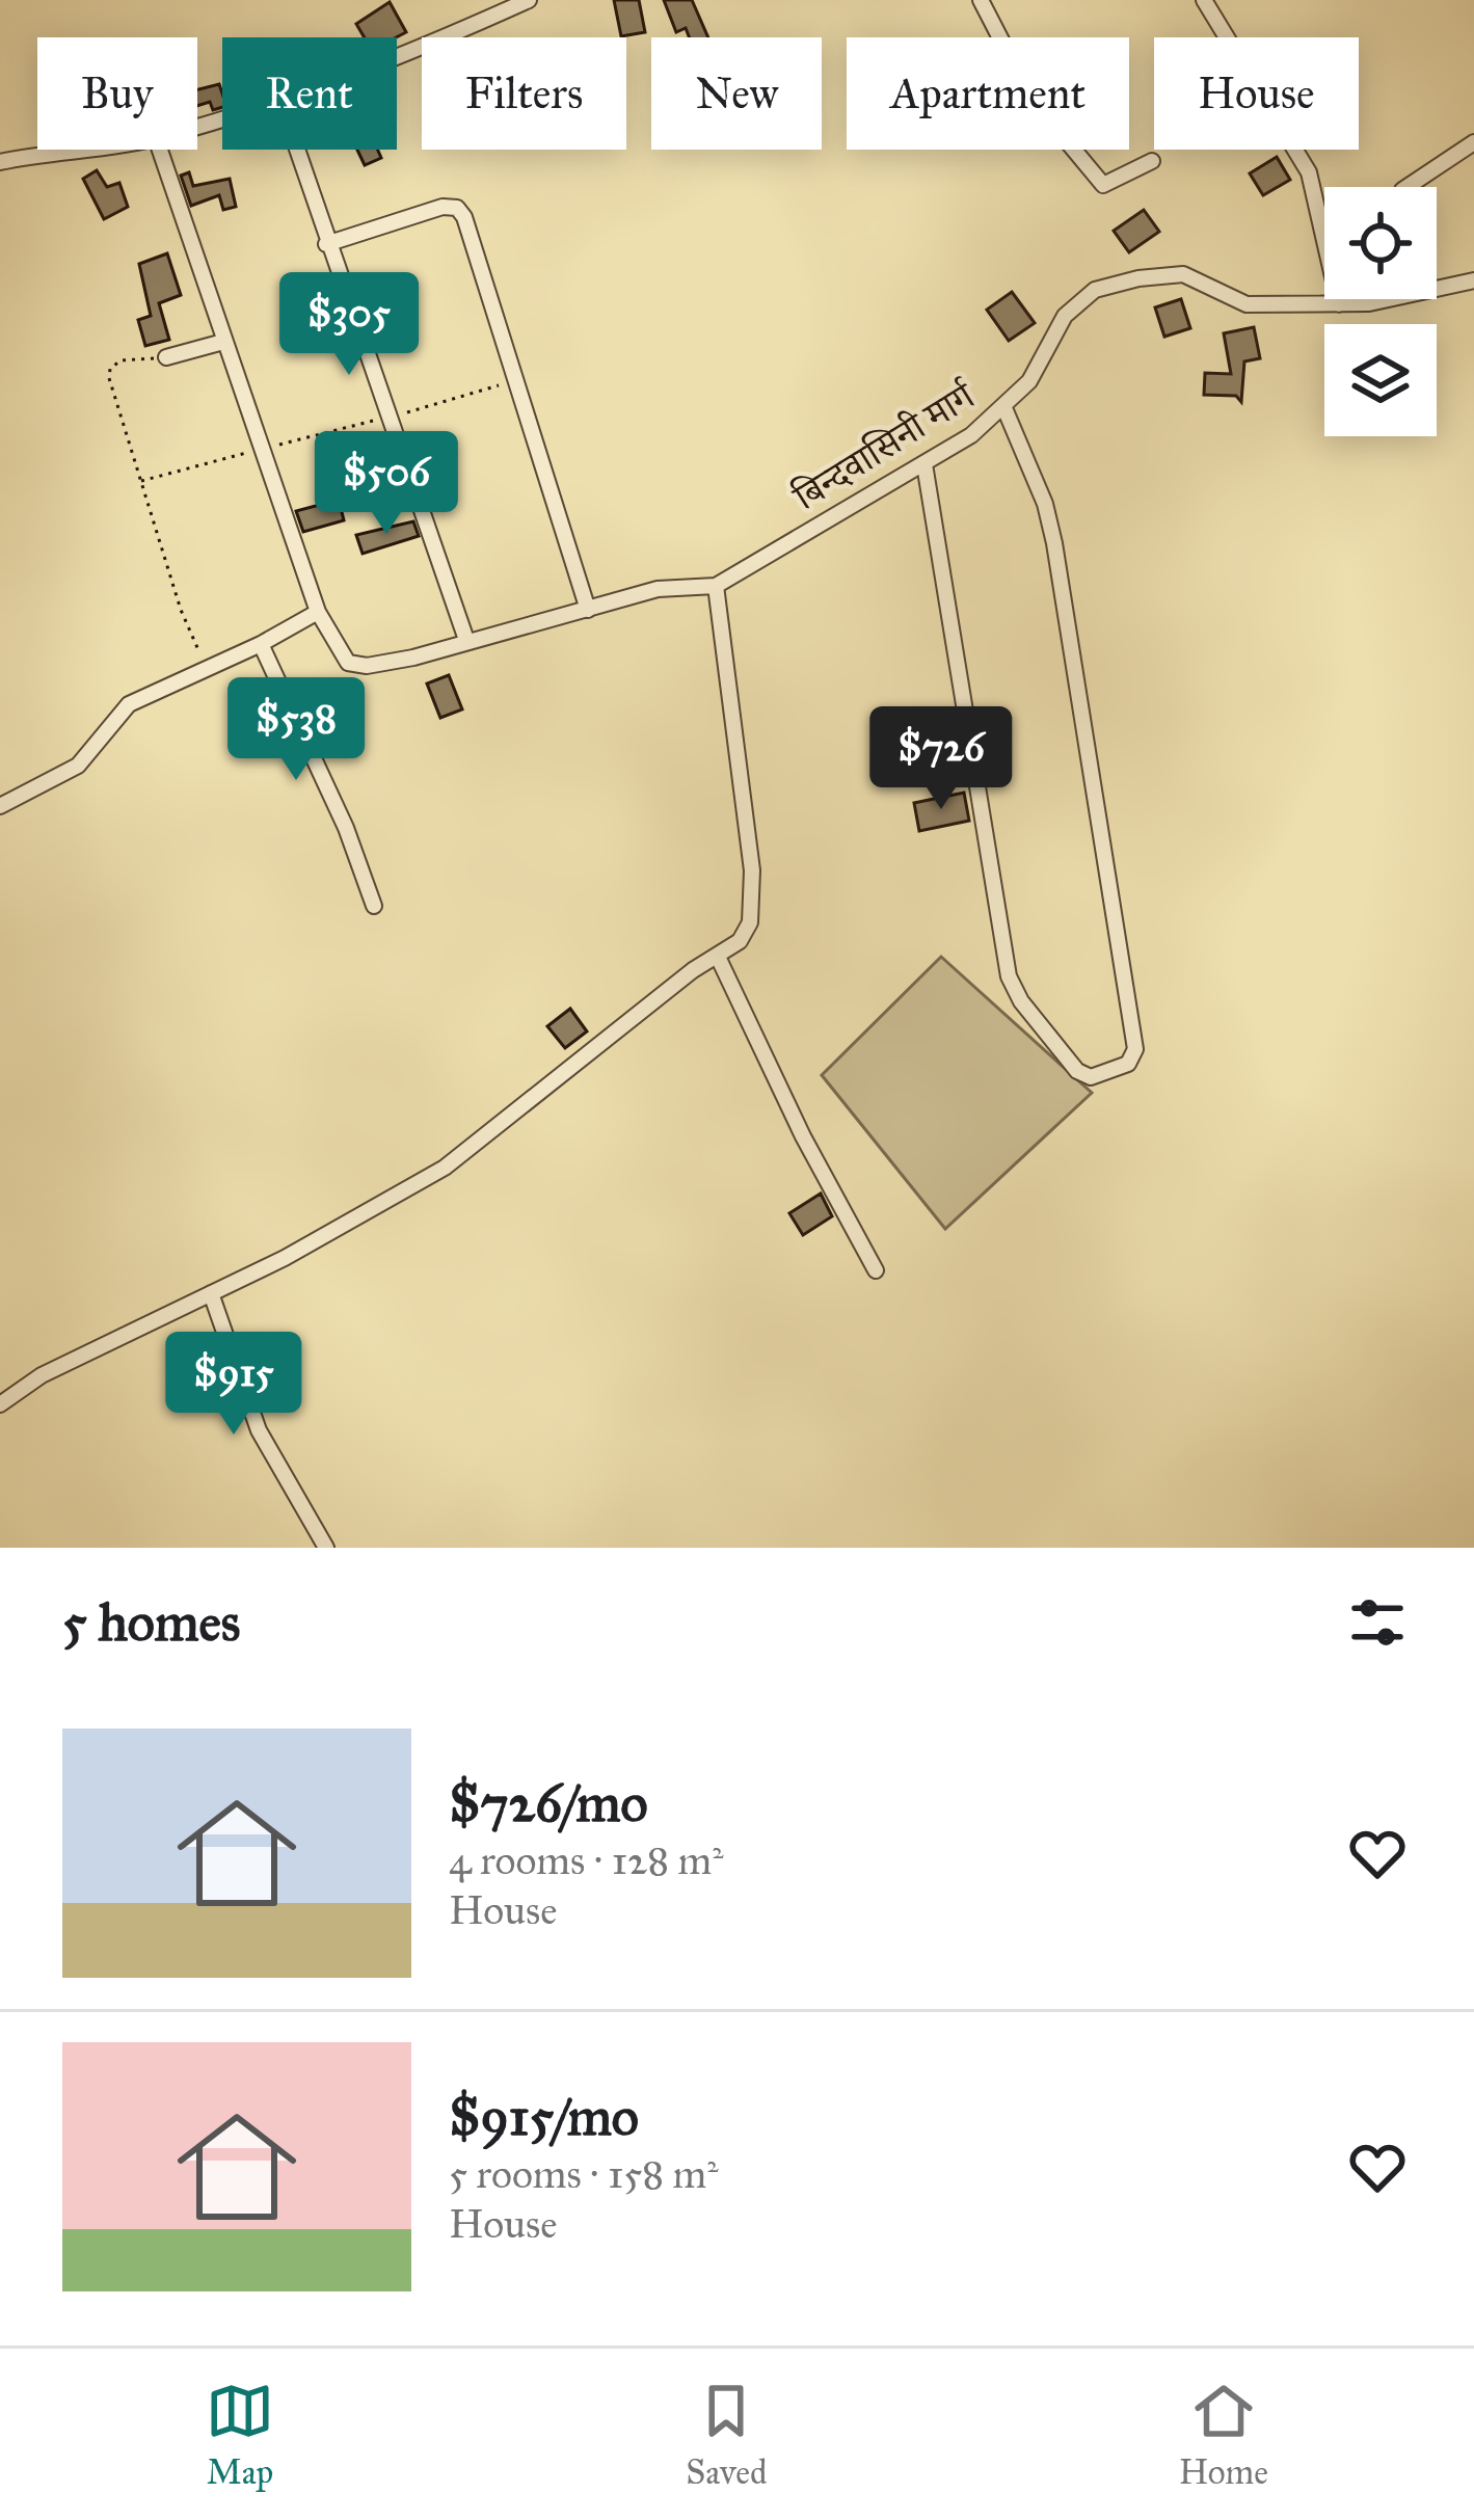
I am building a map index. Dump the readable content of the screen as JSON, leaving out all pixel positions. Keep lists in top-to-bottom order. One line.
{"streets":{"street":["बिन्दवासिनी मार्ग"]},"page":{"chip":["Buy","Rent","Filters","New","Apartment","House"],"price":["$305","$506","$538","$726","$915"],"heading":"5 homes","list":[{"name":"$726/mo","note":"4 rooms · 128 m² · House"},{"name":"$915/mo","note":"5 rooms · 158 m² · House"}],"tabs":["Map","Saved","Home"]}}
